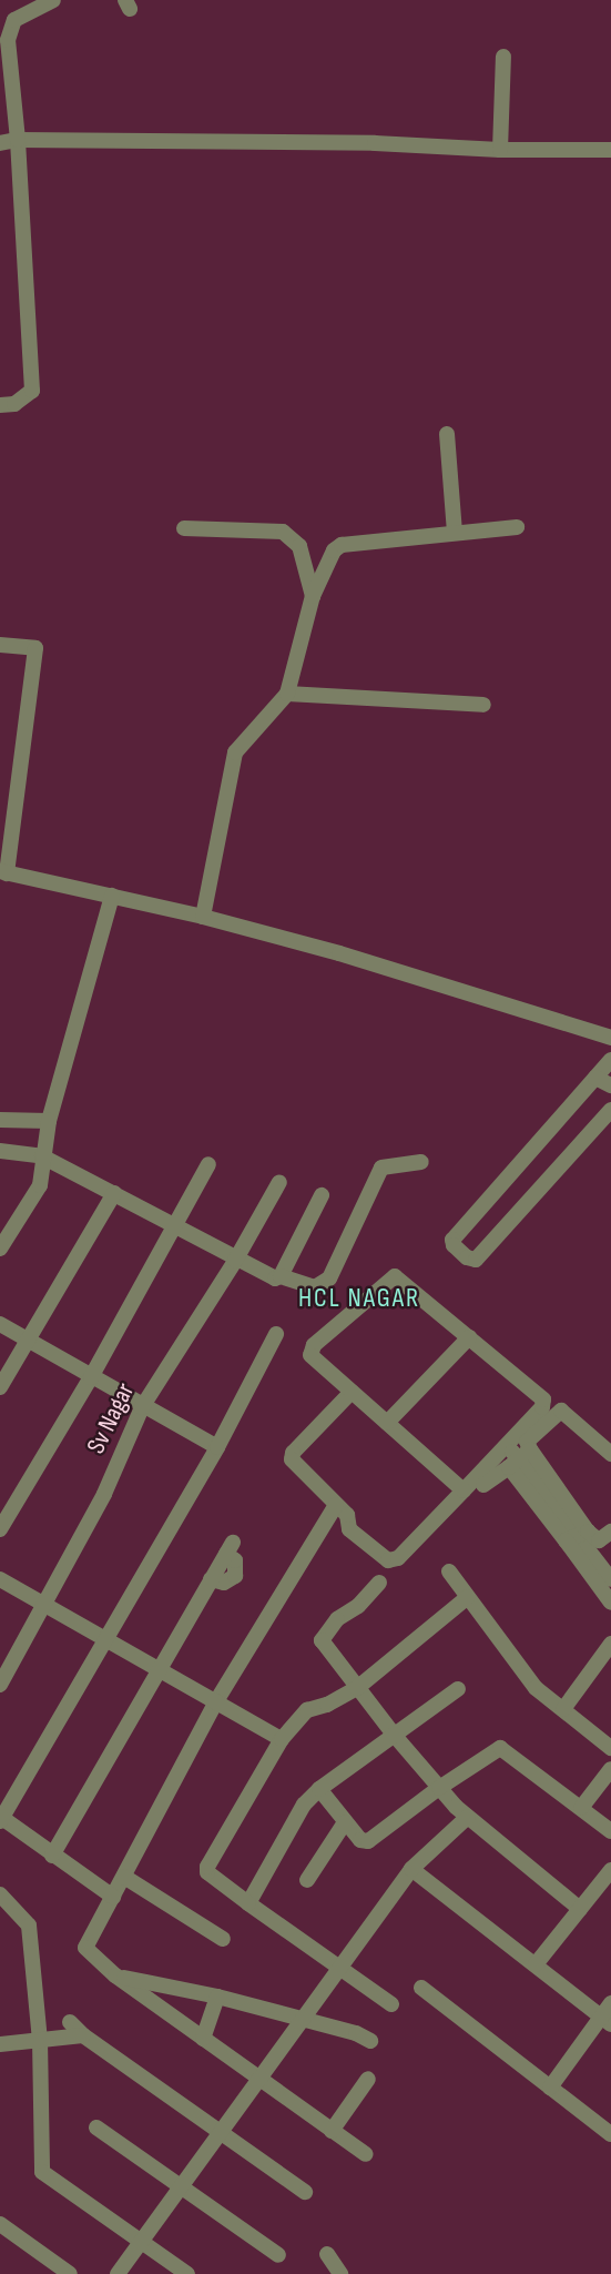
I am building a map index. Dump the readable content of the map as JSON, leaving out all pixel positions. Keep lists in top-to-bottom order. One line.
{"streets":{"street":["Sv Nagar"]},"districts":["HCL NAGAR"]}
